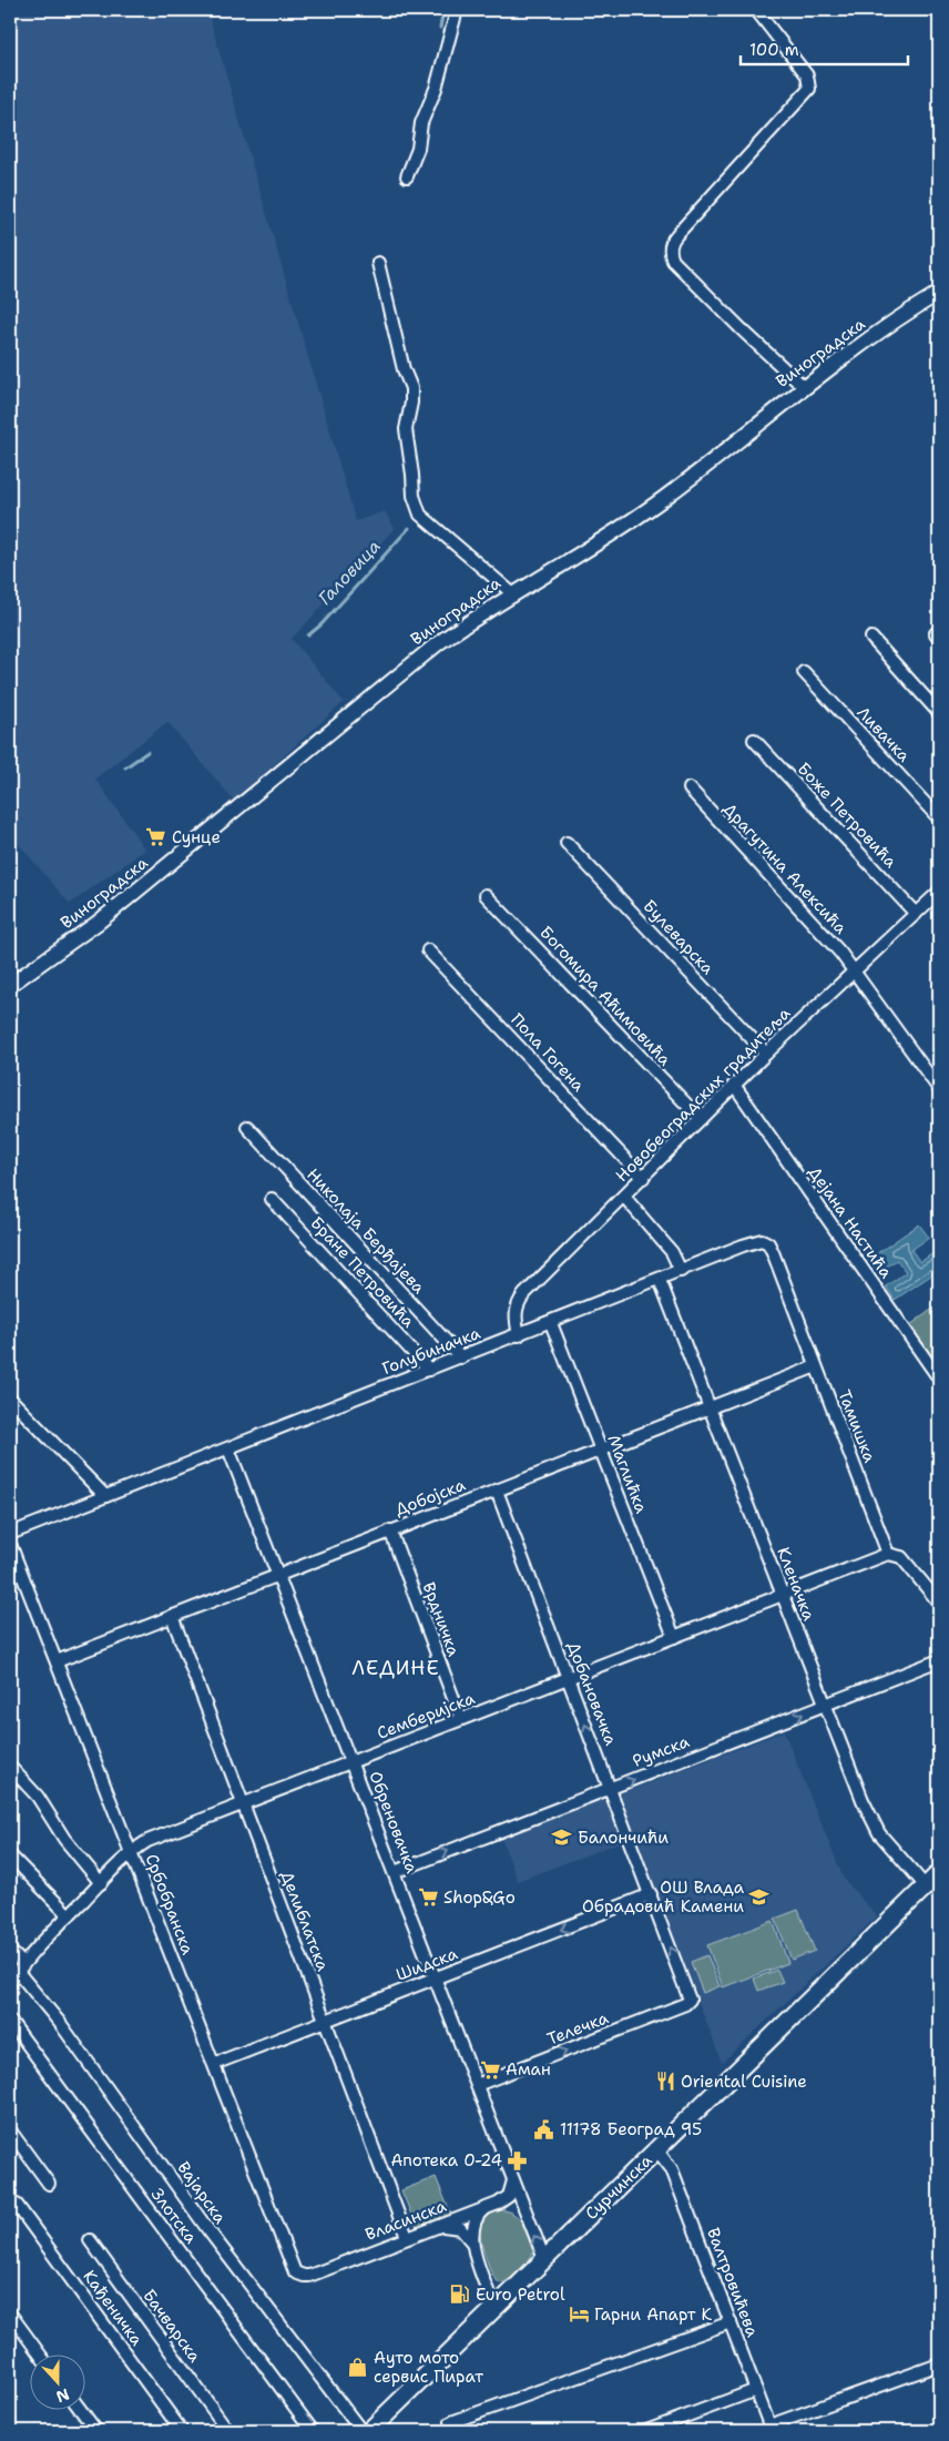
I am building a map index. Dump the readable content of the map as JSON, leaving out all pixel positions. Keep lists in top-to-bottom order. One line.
{"streets":{"main road":["Сурчинска"],"street":["Виноградска","Ливачка","Боже Петровића","Драгутина Алексића","Булеварска","Богомира Аћимовића","Пола Гогена","Новобеоградских градитеља","Дејана Настића","Николаја Берђајева","Бране Петровића","Голубиначка","Тамишка","Маглићка","Добојска","Кленачка","Врдничка","Добановачка","Семберијска","Румска","Обреновачка","Србобранска","Делиблатска","Шидска","Телечка","Вајарска","Злотска","Власинска","Валтровићева","Кађеничка","Бачварска"]},"crossings":[["Боже Петровића","Новобеоградских градитеља"],["Драгутина Алексића","Новобеоградских градитеља"],["Булеварска","Новобеоградских градитеља"],["Богомира Аћимовића","Новобеоградских градитеља"],["Пола Гогена","Новобеоградских градитеља"],["Новобеоградских градитеља","Дејана Настића"],["Новобеоградских градитеља","Голубиначка"],["Николаја Берђајева","Голубиначка"],["Бране Петровића","Голубиначка"],["Голубиначка","Тамишка"],["Голубиначка","Маглићка"],["Голубиначка","Кленачка"],["Голубиначка","Обреновачка"],["Тамишка","Добојска"],["Тамишка","Семберијска"],["Маглићка","Добојска"],["Маглићка","Семберијска"],["Добојска","Кленачка"],["Добојска","Врдничка"],["Добојска","Добановачка"],["Добојска","Обреновачка"],["Добојска","Србобранска"],["Добојска","Делиблатска"],["Кленачка","Семберијска"],["Кленачка","Румска"],["Кленачка","Сурчинска"],["Врдничка","Семберијска"],["Добановачка","Семберијска"],["Добановачка","Румска"],["Добановачка","Шидска"],["Добановачка","Телечка"],["Семберијска","Обреновачка"],["Семберијска","Србобранска"],["Семберијска","Делиблатска"],["Семберијска","Вајарска"],["Румска","Обреновачка"],["Обреновачка","Шидска"],["Обреновачка","Телечка"],["Обреновачка","Сурчинска"],["Србобранска","Шидска"],["Србобранска","Власинска"],["Делиблатска","Шидска"],["Делиблатска","Власинска"],["Сурчинска","Валтровићева"]],"one_way":["Добановачка","Румска","Шидска","Телечка"],"districts":["ЛЕДИНЕ"],"water":["Галовица"],"places":{"supermarket":["Сунце","Shop&Go","Аман"],"school or university":["Балончићи","ОШ Влада Обрадовић Камени"],"restaurant":["Oriental Cuisine"],"public building":["11178 Београд 95"],"pharmacy":["Апотека 0-24"],"fuel station":["Euro Petrol"],"hotel":["Гарни Апарт К"],"shop":["Ауто мото сервис Пират"]},"scale_bar":"100 m","north":"bottom"}
